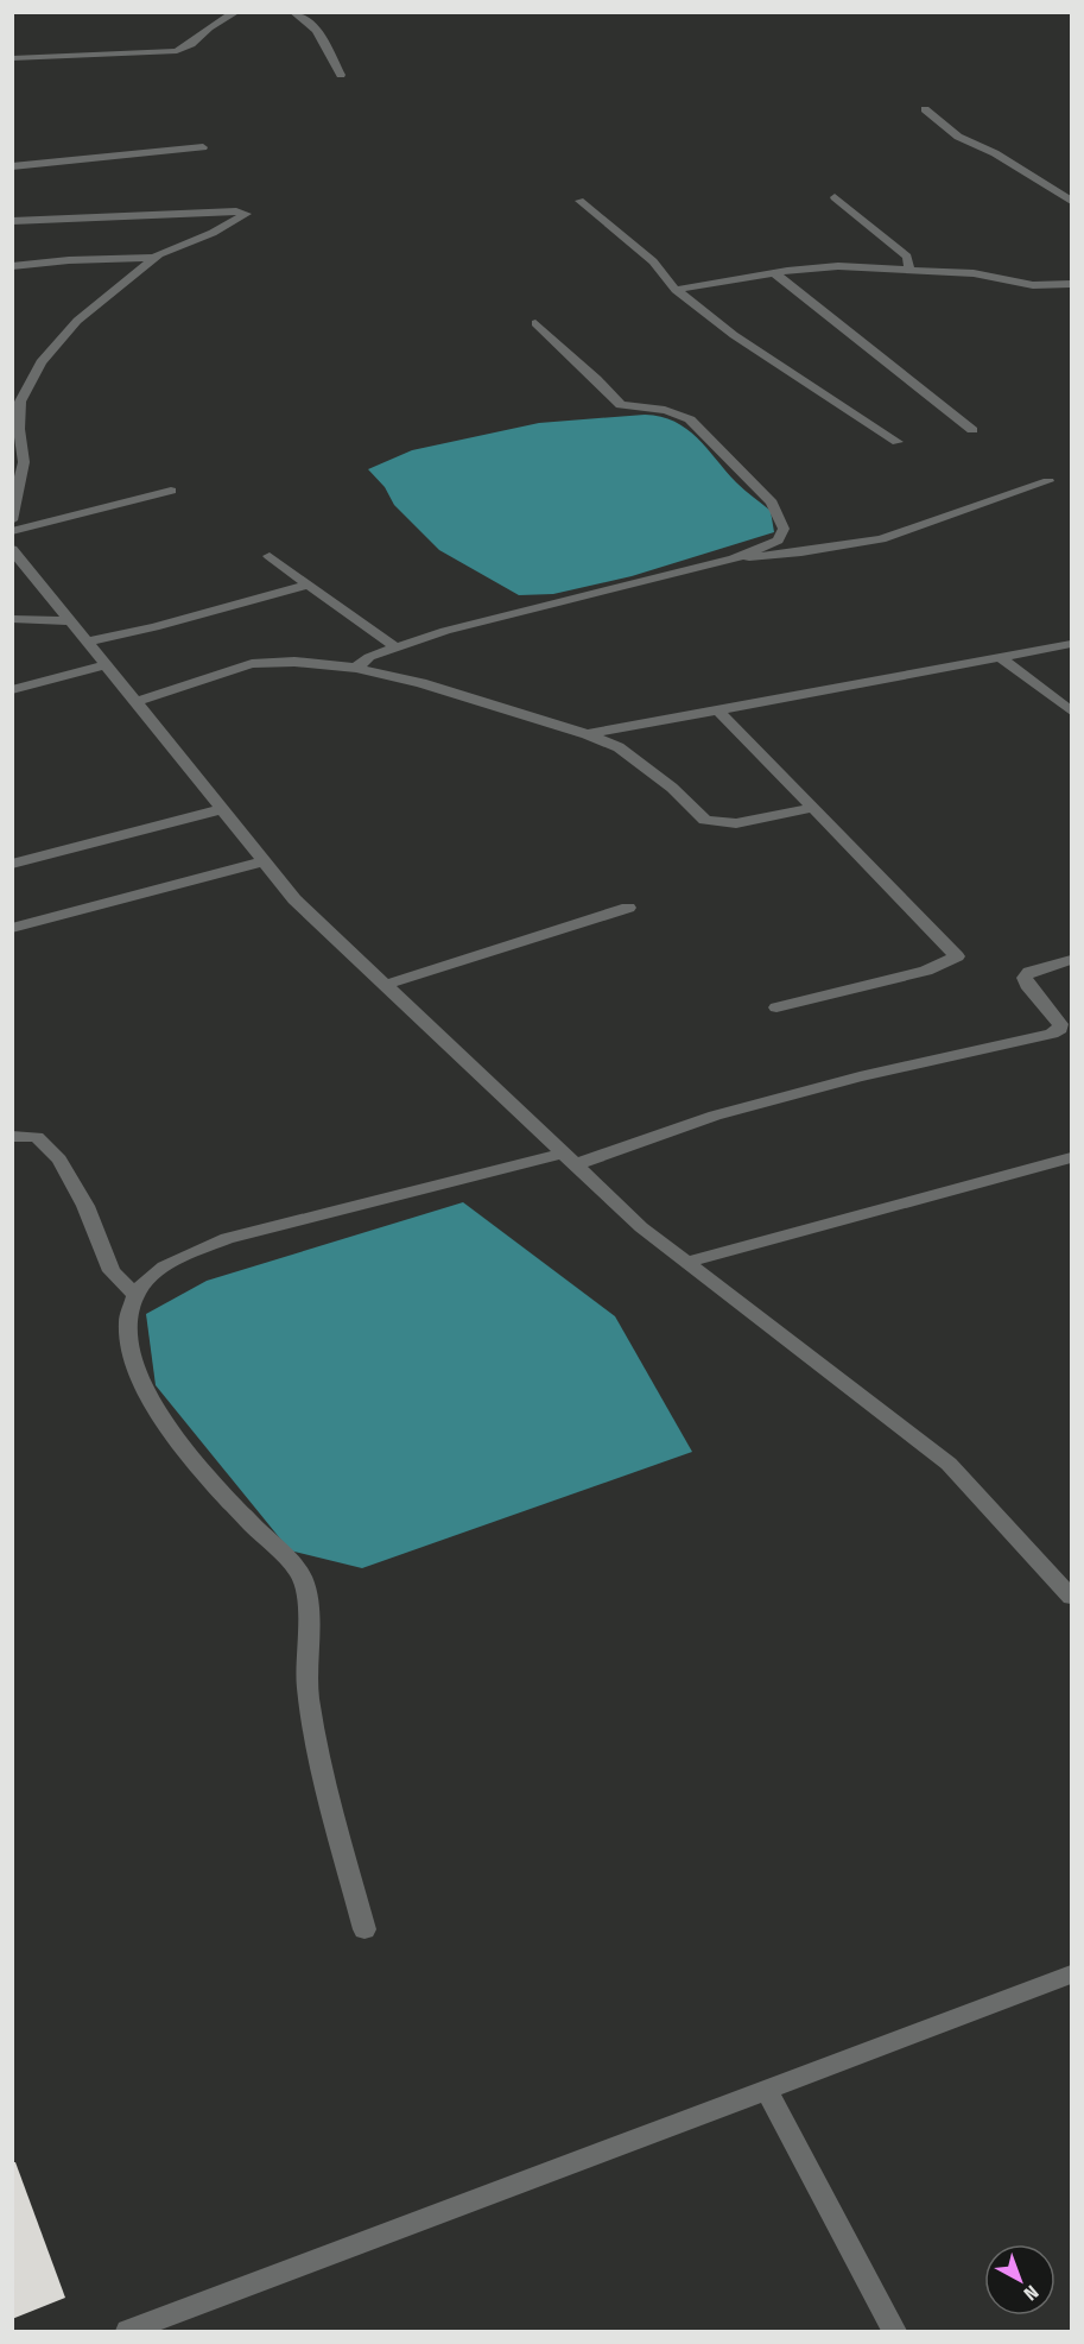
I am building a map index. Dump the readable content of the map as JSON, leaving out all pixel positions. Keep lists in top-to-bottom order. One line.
{"north":"bottom right"}
